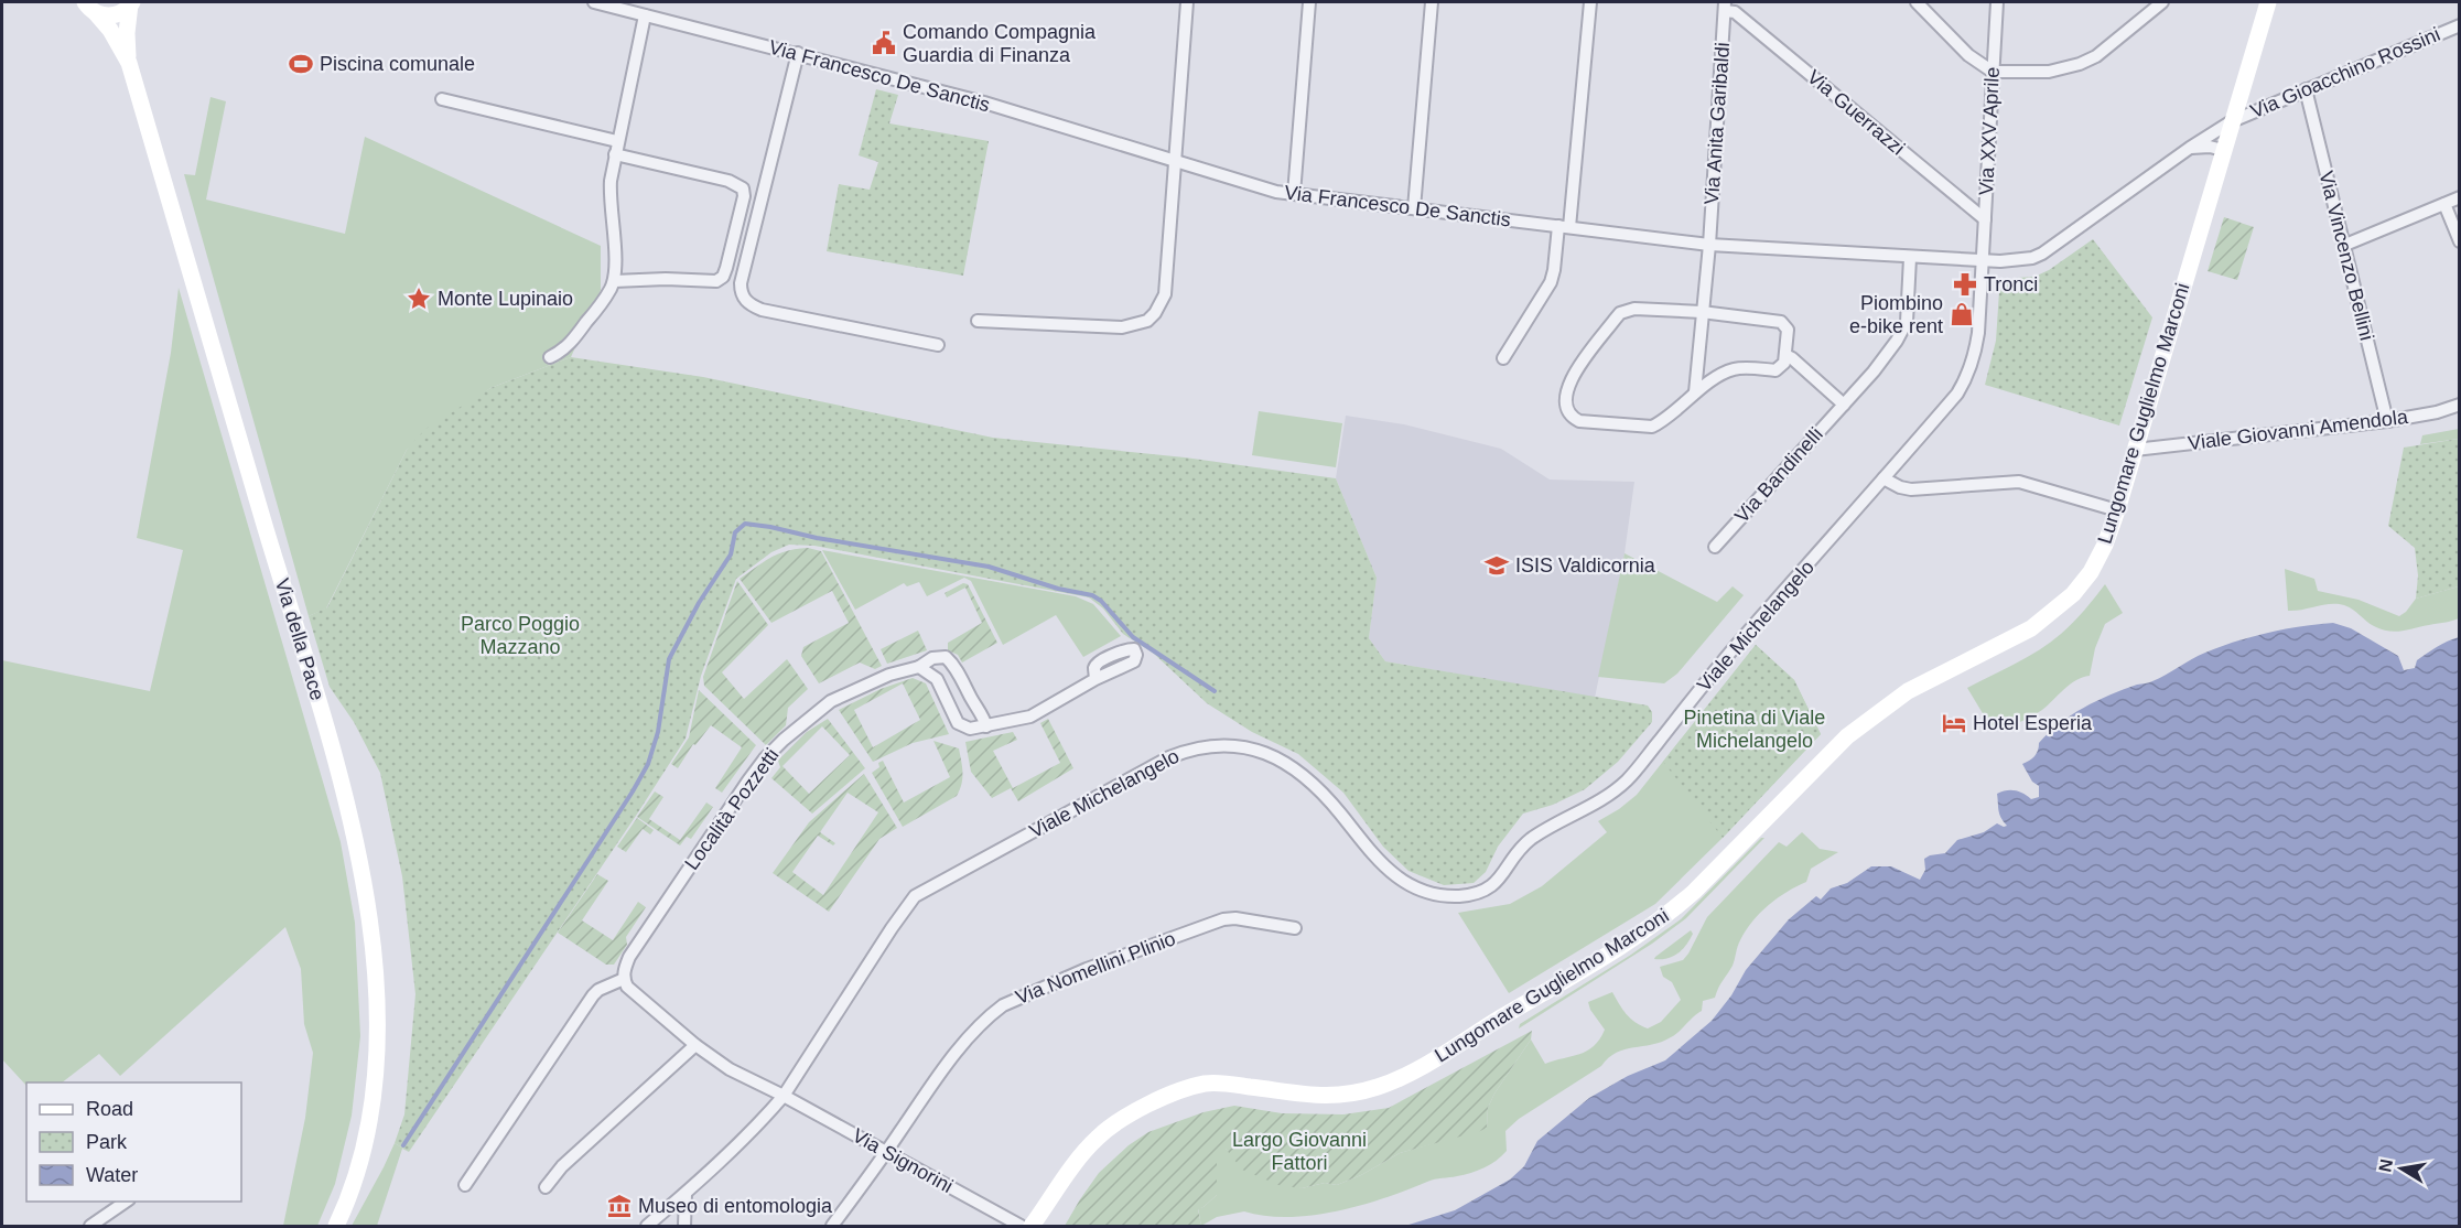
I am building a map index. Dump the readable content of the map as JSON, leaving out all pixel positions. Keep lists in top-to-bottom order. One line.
{"streets":{"street":["Via Gioacchino Rossini","Via Francesco De Sanctis","Via Guerrazzi","Via Anita Garibaldi","Via XXV Aprile","Via Vincenzo Bellini","Lungomare Guglielmo Marconi","Viale Giovanni Amendola","Via Bandinelli","Viale Michelangelo","Via della Pace","Località Pozzetti","Via Nomellini Plinio","Via Signorini"]},"crossings":[["Via Gioacchino Rossini","Via Francesco De Sanctis"],["Via Gioacchino Rossini","Via Vincenzo Bellini"],["Via Gioacchino Rossini","Lungomare Guglielmo Marconi"],["Via Francesco De Sanctis","Via Anita Garibaldi"],["Via Francesco De Sanctis","Via XXV Aprile"],["Via Francesco De Sanctis","Lungomare Guglielmo Marconi"],["Via Francesco De Sanctis","Via Bandinelli"],["Via Francesco De Sanctis","Viale Michelangelo"],["Via Guerrazzi","Via Anita Garibaldi"],["Via Guerrazzi","Via XXV Aprile"],["Via XXV Aprile","Viale Michelangelo"],["Via Vincenzo Bellini","Viale Giovanni Amendola"],["Lungomare Guglielmo Marconi","Viale Giovanni Amendola"],["Viale Michelangelo","Via Signorini"],["Via Nomellini Plinio","Via Signorini"]],"parks":["Parco Poggio Mazzano","Pinetina di Viale Michelangelo","Largo Giovanni Fattori"],"places":{"public building":["Comando Compagnia Guardia di Finanza"],"sports":["Piscina comunale"],"pharmacy":["Tronci"],"place":["Monte Lupinaio"],"shop":["Piombino e-bike rent"],"school or university":["ISIS Valdicornia"],"hotel":["Hotel Esperia"],"museum":["Museo di entomologia"]},"legend":["Road","Park","Water"],"north":"left"}
